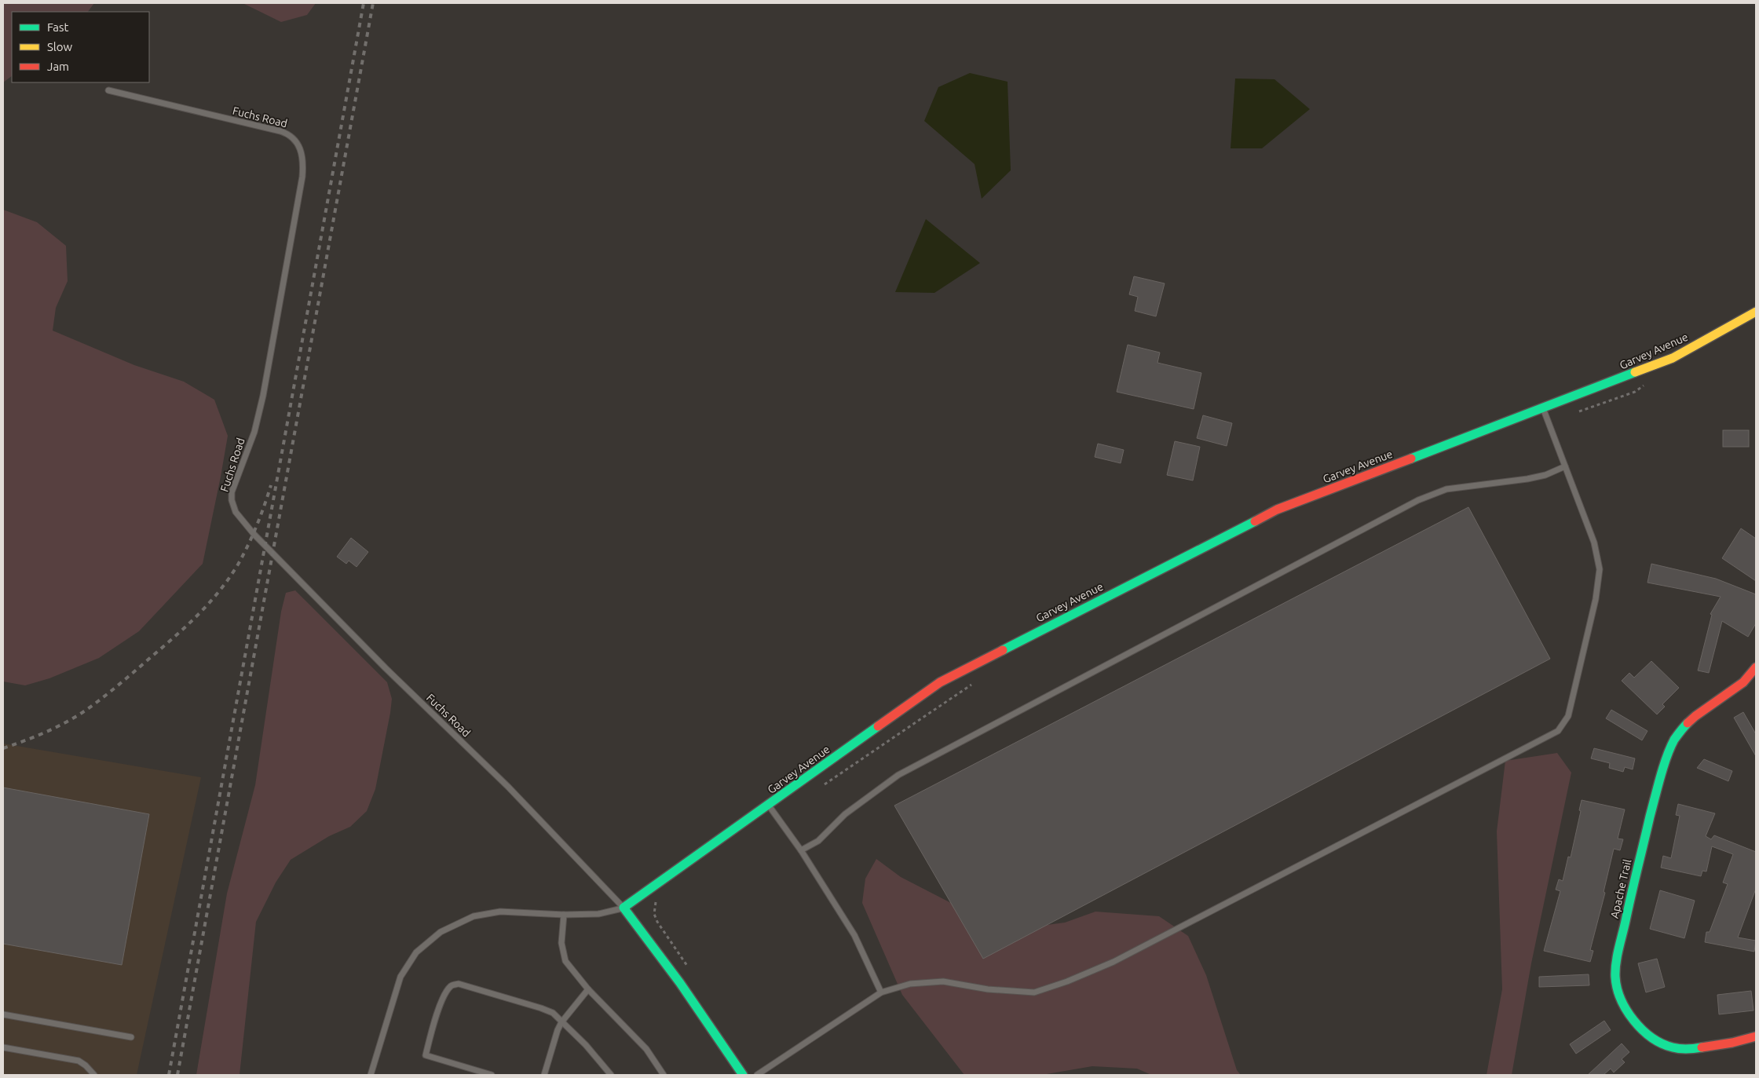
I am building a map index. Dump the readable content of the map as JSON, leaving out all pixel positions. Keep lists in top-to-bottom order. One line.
{"streets":{"street":["Garvey Avenue","Apache Trail"],"lane":["Fuchs Road"]},"crossings":[["Fuchs Road","Garvey Avenue"]],"legend":["Fast","Slow","Jam"]}
